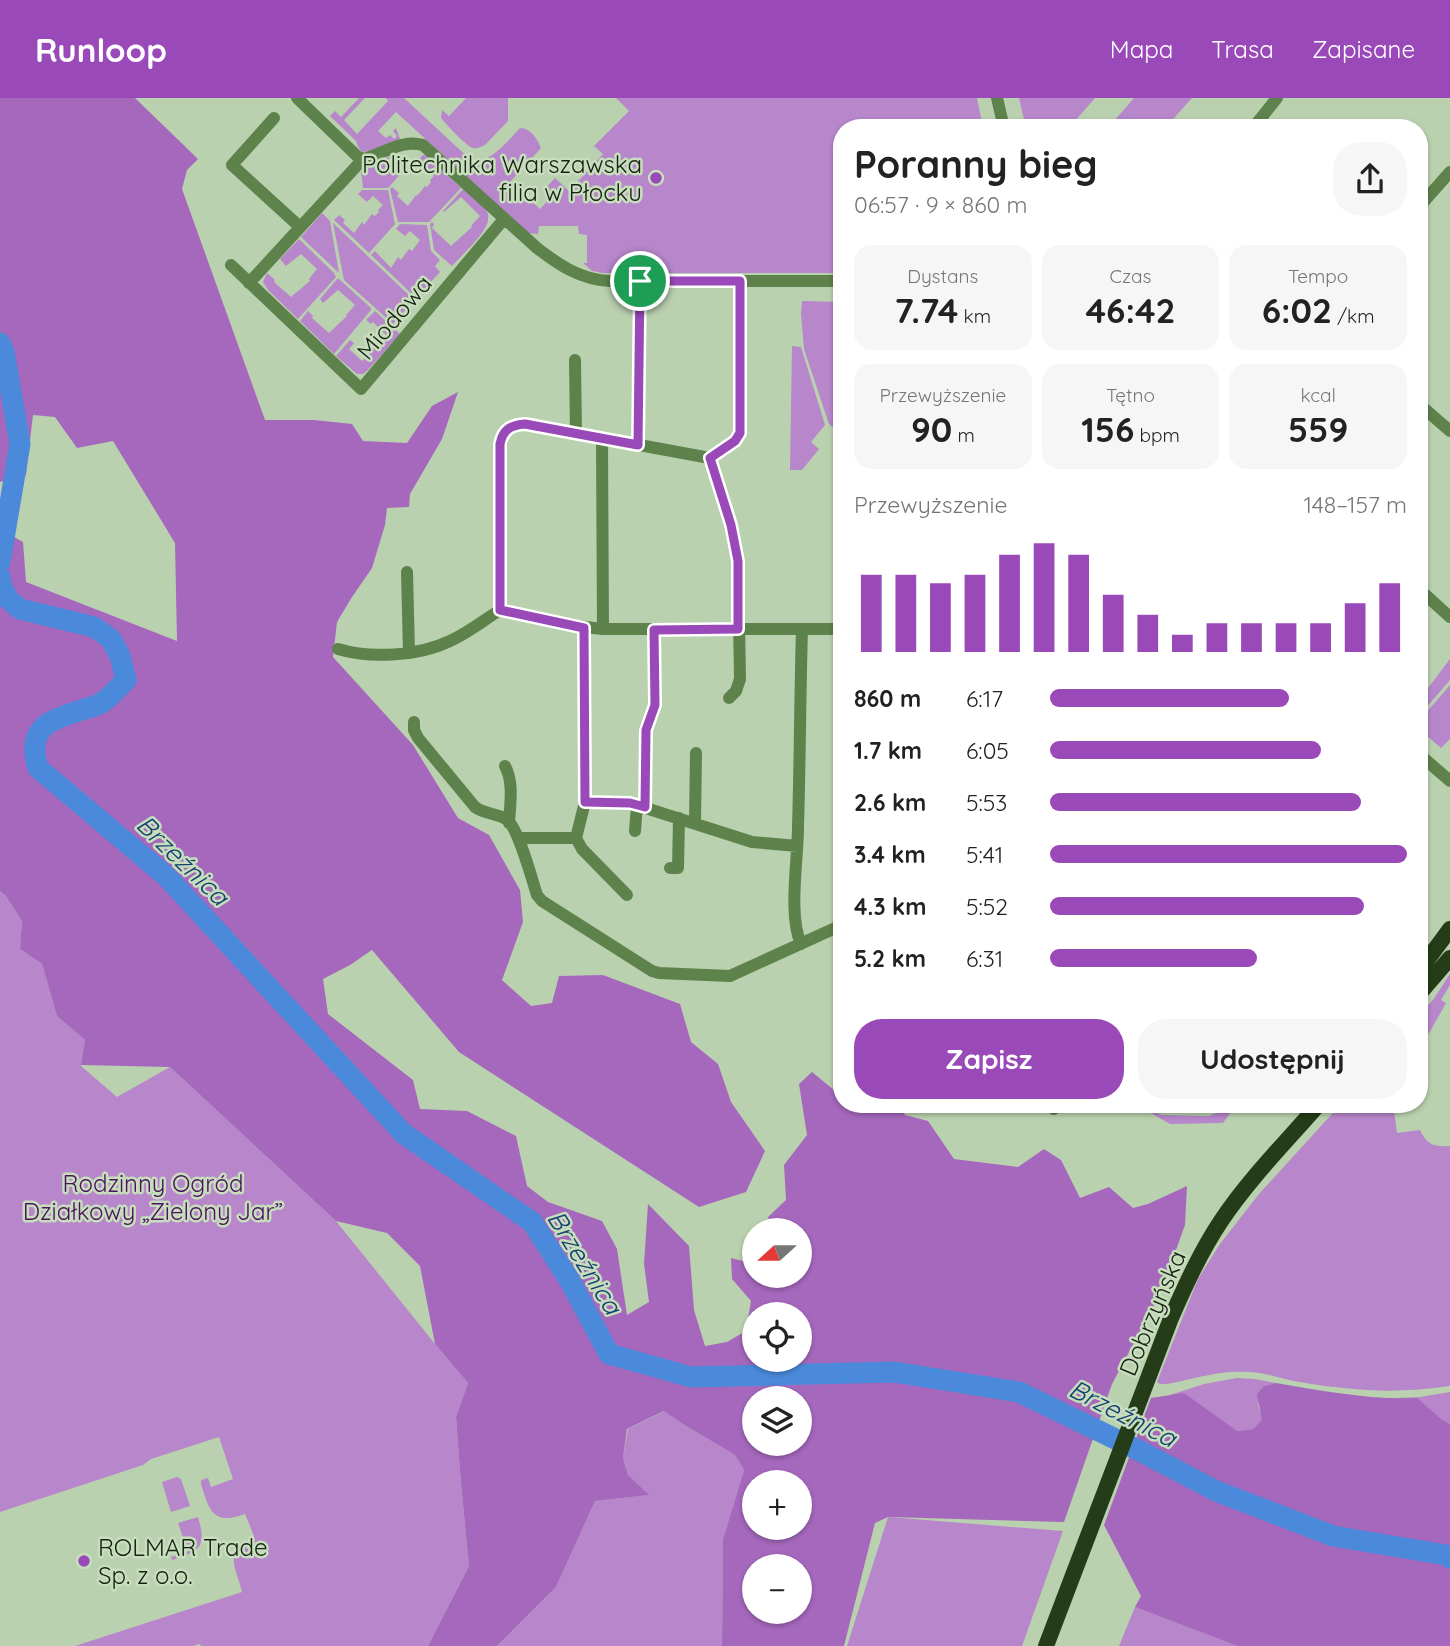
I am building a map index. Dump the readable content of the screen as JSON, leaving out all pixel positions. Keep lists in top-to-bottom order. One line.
{"streets":{"main road":["Dobrzyńska"],"street":["Miodowa"]},"water":["Brzeźnica"],"parks":["Rodzinny Ogród Działkowy „Zielony Jar”"],"places":["Politechnika Warszawska filia w Płocku","ROLMAR Trade Sp. z o.o."],"north":"left","page":{"header":"Runloop","nav":["Mapa","Trasa","Zapisane"],"heading":["Poranny bieg","06:57 · 9 × 860 m"],"stats":[["Dystans","7.74 km"],["Czas","46:42"],["Tempo","6:02 /km"],["Przewyższenie","90 m"],["Tętno","156 bpm"],["kcal","559"]],"chart":["Przewyższenie","148–157 m"],"list":[{"name":"860 m","note":"6:17"},{"name":"1.7 km","note":"6:05"},{"name":"2.6 km","note":"5:53"},{"name":"3.4 km","note":"5:41"},{"name":"4.3 km","note":"5:52"},{"name":"5.2 km","note":"6:31"}],"buttons":["Zapisz","Udostępnij"],"map_buttons":["+","−"]}}
